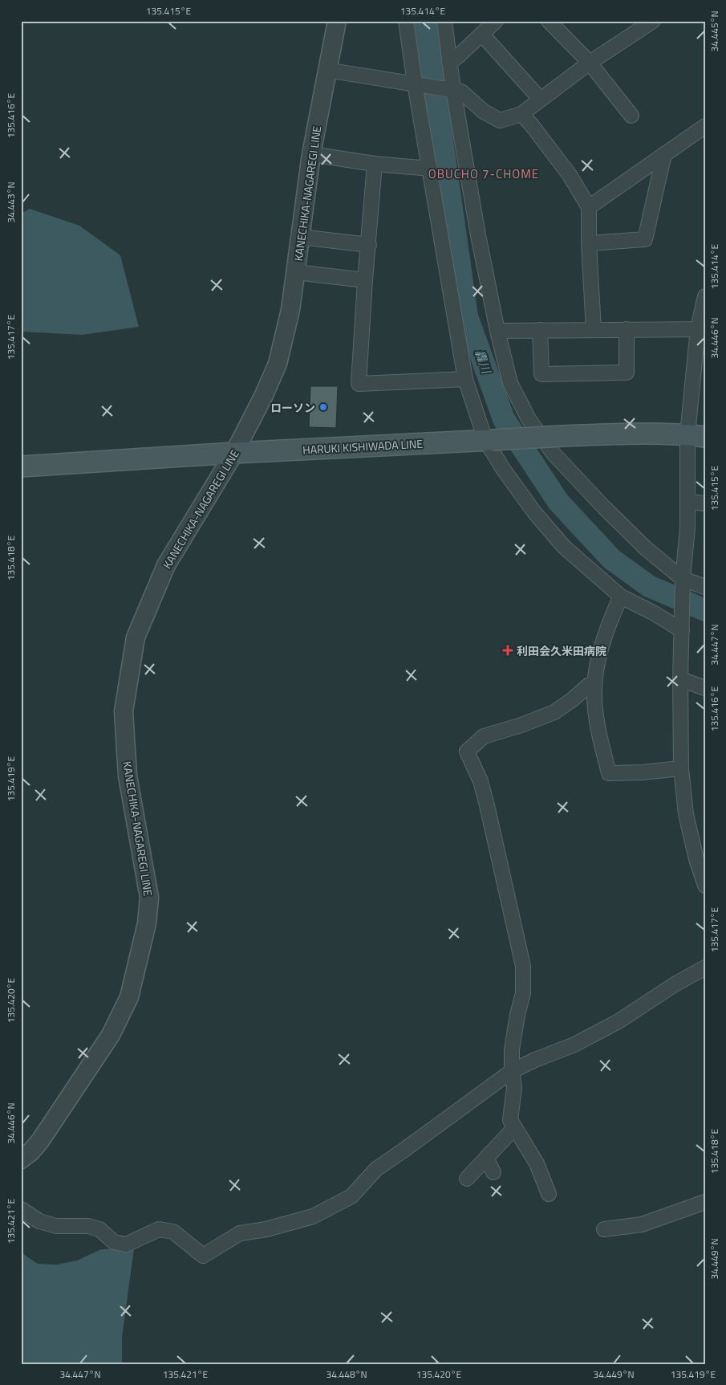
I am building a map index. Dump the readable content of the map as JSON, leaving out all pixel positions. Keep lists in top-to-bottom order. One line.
{"streets":{"main road":["HARUKI KISHIWADA LINE"],"street":["KANECHIKA-NAGAREGI LINE"]},"crossings":[["KANECHIKA-NAGAREGI LINE","HARUKI KISHIWADA LINE"]],"districts":["OBUCHO 7-CHOME"],"water":["轟川"],"places":{"other":["ローソン"],"health":["利田会久米田病院"]},"coordinates":["135.415°E","135.414°E","34.445°N","135.416°E","34.443°N","135.417°E","34.446°N","135.418°E","34.447°N","135.419°E","135.420°E","135.421°E","34.449°N","34.448°N"]}
